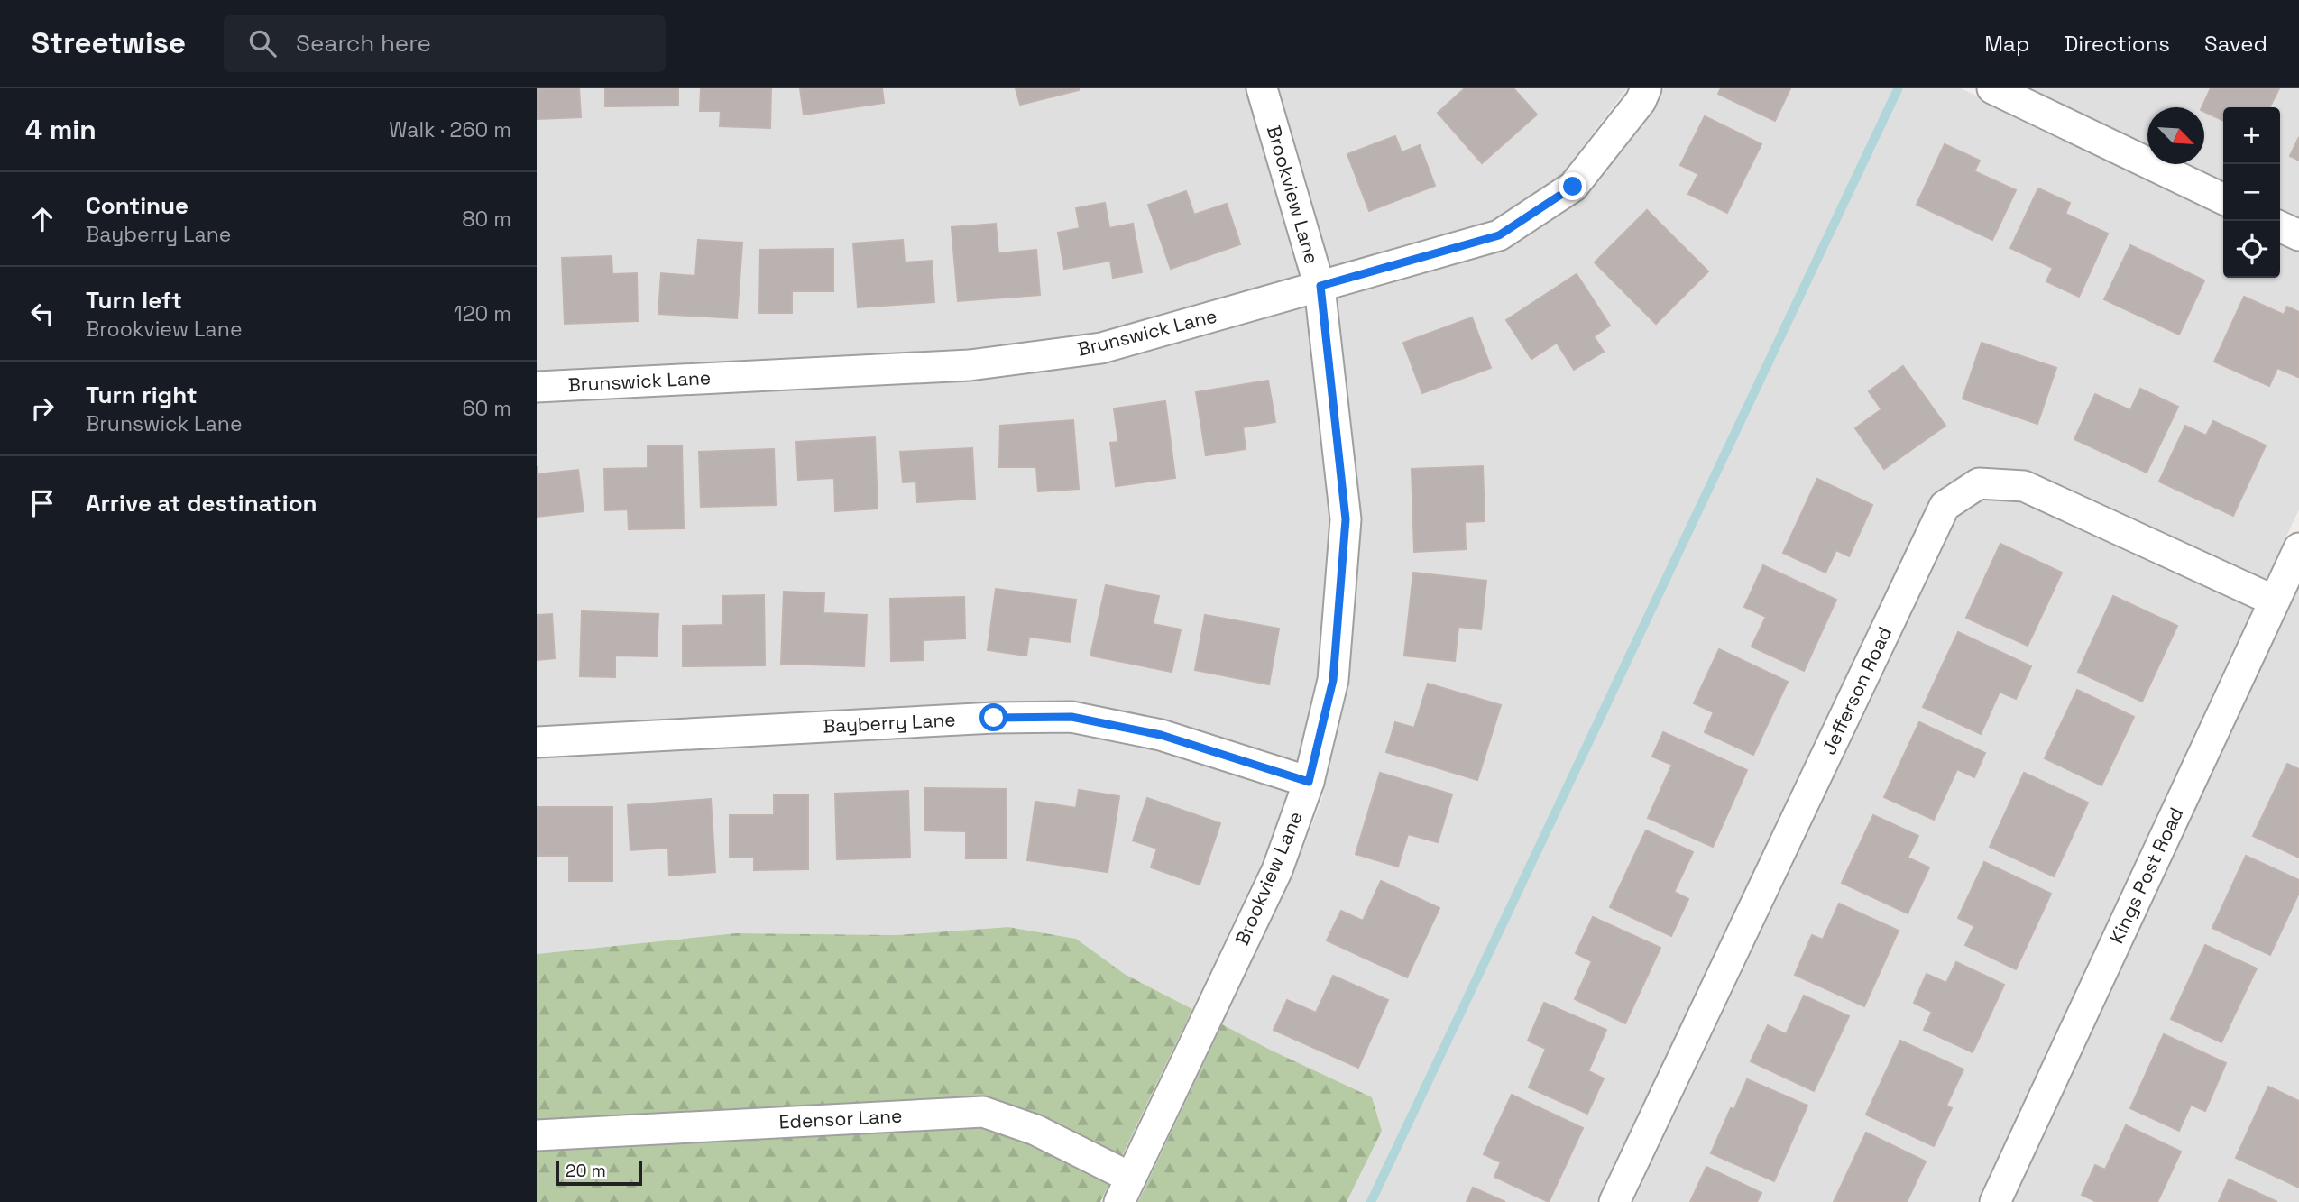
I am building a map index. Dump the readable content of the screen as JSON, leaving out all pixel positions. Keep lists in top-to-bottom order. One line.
{"streets":{"street":["Brookview Lane","Brunswick Lane","Jefferson Road","Bayberry Lane","Kings Post Road","Edensor Lane"]},"crossings":[["Brookview Lane","Brunswick Lane"],["Brookview Lane","Bayberry Lane"],["Brookview Lane","Edensor Lane"],["Jefferson Road","Kings Post Road"]],"scale_bar":"20 m","north":"bottom right","page":{"header":"Streetwise","search":"Search here","nav":["Map","Directions","Saved"],"heading":["4 min","Walk · 260 m"],"map_buttons":["+","−"],"list":[["Continue","Bayberry Lane","80 m"],["Turn left","Brookview Lane","120 m"],["Turn right","Brunswick Lane","60 m"],"Arrive at destination"],"scale":"20 m"}}
